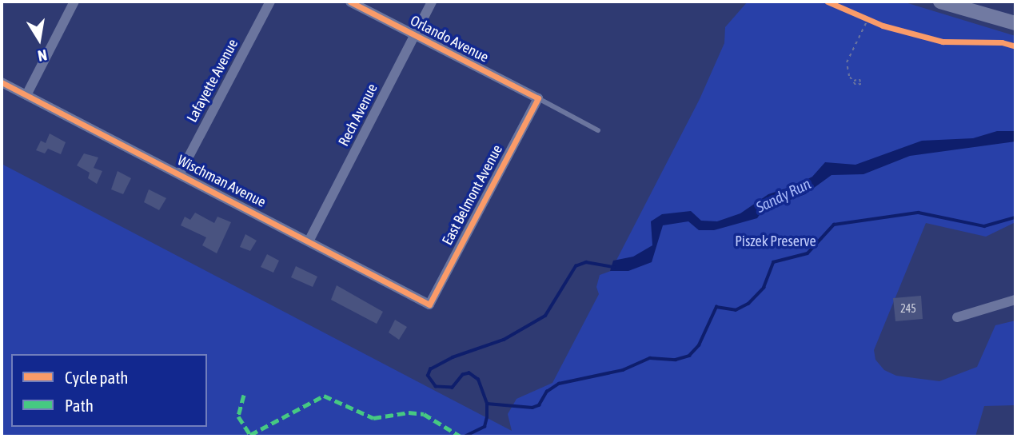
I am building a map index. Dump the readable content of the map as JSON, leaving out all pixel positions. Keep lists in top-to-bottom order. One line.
{"streets":{"street":["Orlando Avenue","Lafayette Avenue","Rech Avenue","Wischman Avenue","East Belmont Avenue"]},"crossings":[["Orlando Avenue","Rech Avenue"],["Orlando Avenue","East Belmont Avenue"],["Lafayette Avenue","Wischman Avenue"],["Rech Avenue","Wischman Avenue"],["Wischman Avenue","East Belmont Avenue"]],"water":["Sandy Run"],"parks":["Piszek Preserve"],"house_numbers":["245"],"legend":["Cycle path","Path"],"north":"bottom"}
